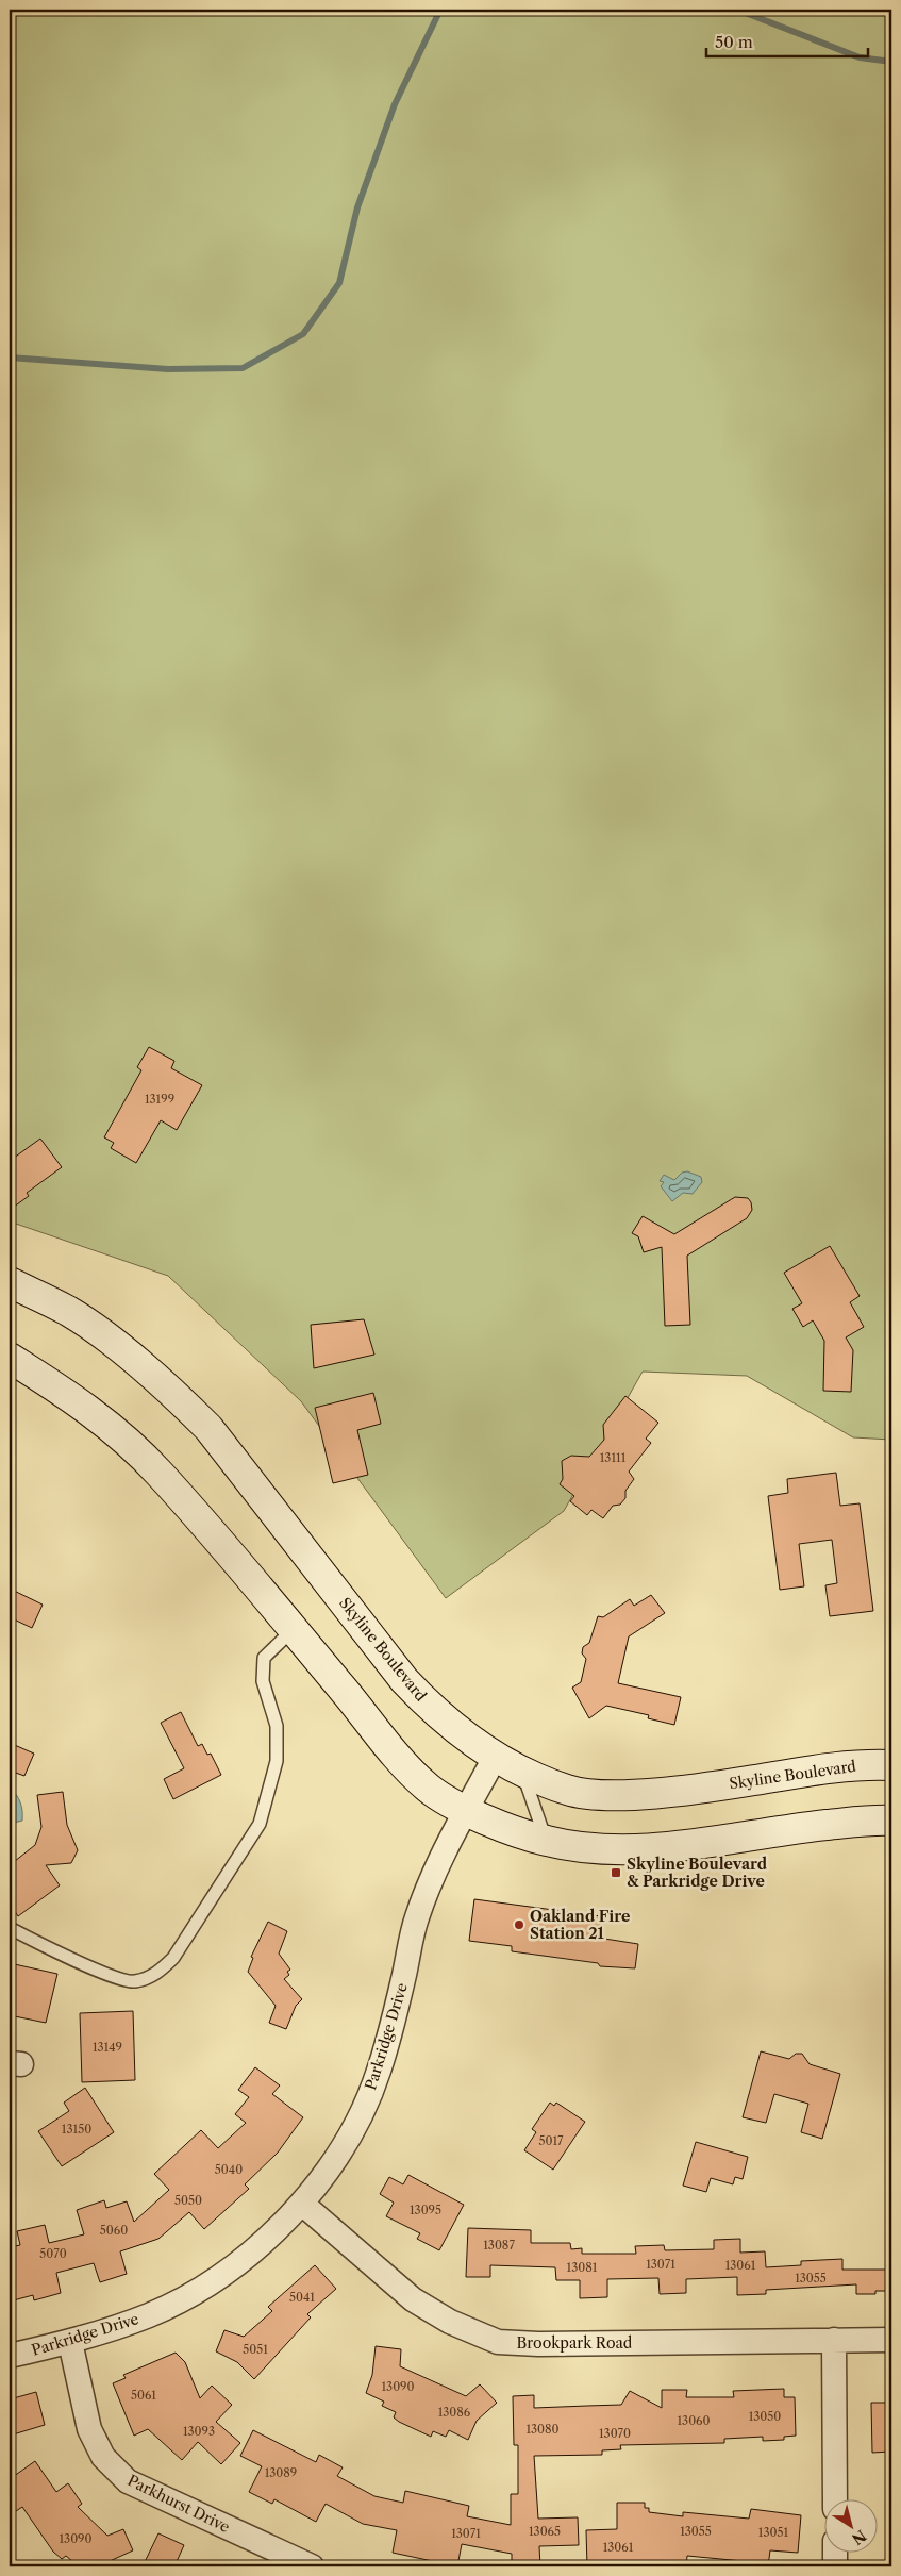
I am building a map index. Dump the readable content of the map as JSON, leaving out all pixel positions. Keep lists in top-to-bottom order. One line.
{"streets":{"main road":["Skyline Boulevard"],"street":["Parkridge Drive","Brookpark Road","Parkhurst Drive"]},"crossings":[["Skyline Boulevard","Parkridge Drive"],["Parkridge Drive","Brookpark Road"],["Parkridge Drive","Parkhurst Drive"]],"places":{"transit":["Skyline Boulevard & Parkridge Drive"],"other":["Oakland Fire Station 21"]},"house_numbers":["13199","13111","13149","13150","5017","5040","5050","13095","5060","13087","5070","13071","13061","13081","13055","5041","5051","13090","5061","13086","13050","13060","13080","13093","13070","13089","13065","13055","13051","13071","13090","13061"],"scale_bar":"50 m","north":"bottom right"}
